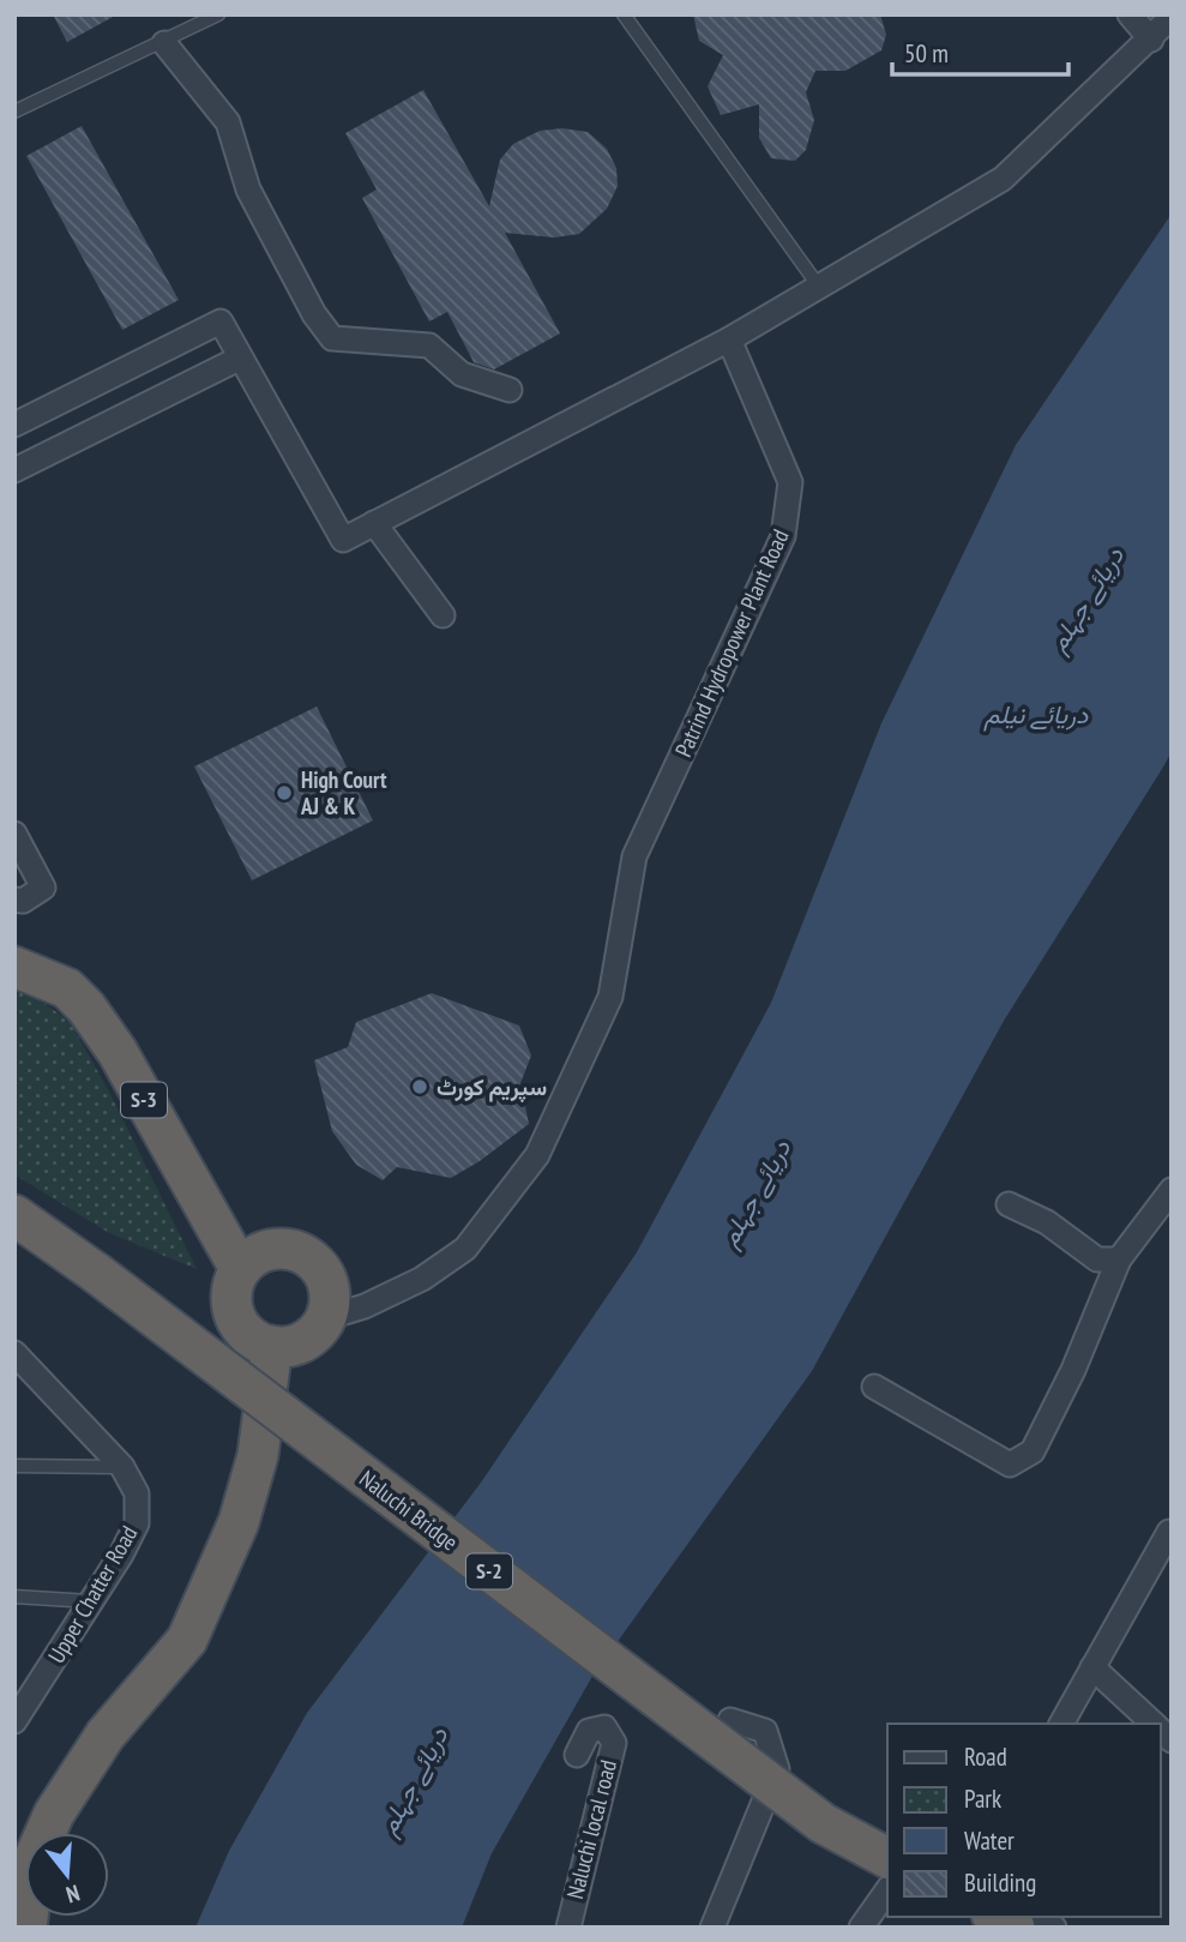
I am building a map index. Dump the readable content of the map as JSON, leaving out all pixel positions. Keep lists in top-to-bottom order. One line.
{"streets":{"highway":["S-3","Naluchi Bridge","S-2"],"street":["Patrind Hydropower Plant Road","Upper Chatter Road","Naluchi local road"]},"crossings":[["Patrind Hydropower Plant Road","S-3"]],"water":["دریائے جہلم","دریائے نیلم"],"places":["High Court AJ & K","سپریم کورٹ"],"legend":["Road","Park","Water","Building"],"scale_bar":"50 m","north":"bottom"}
